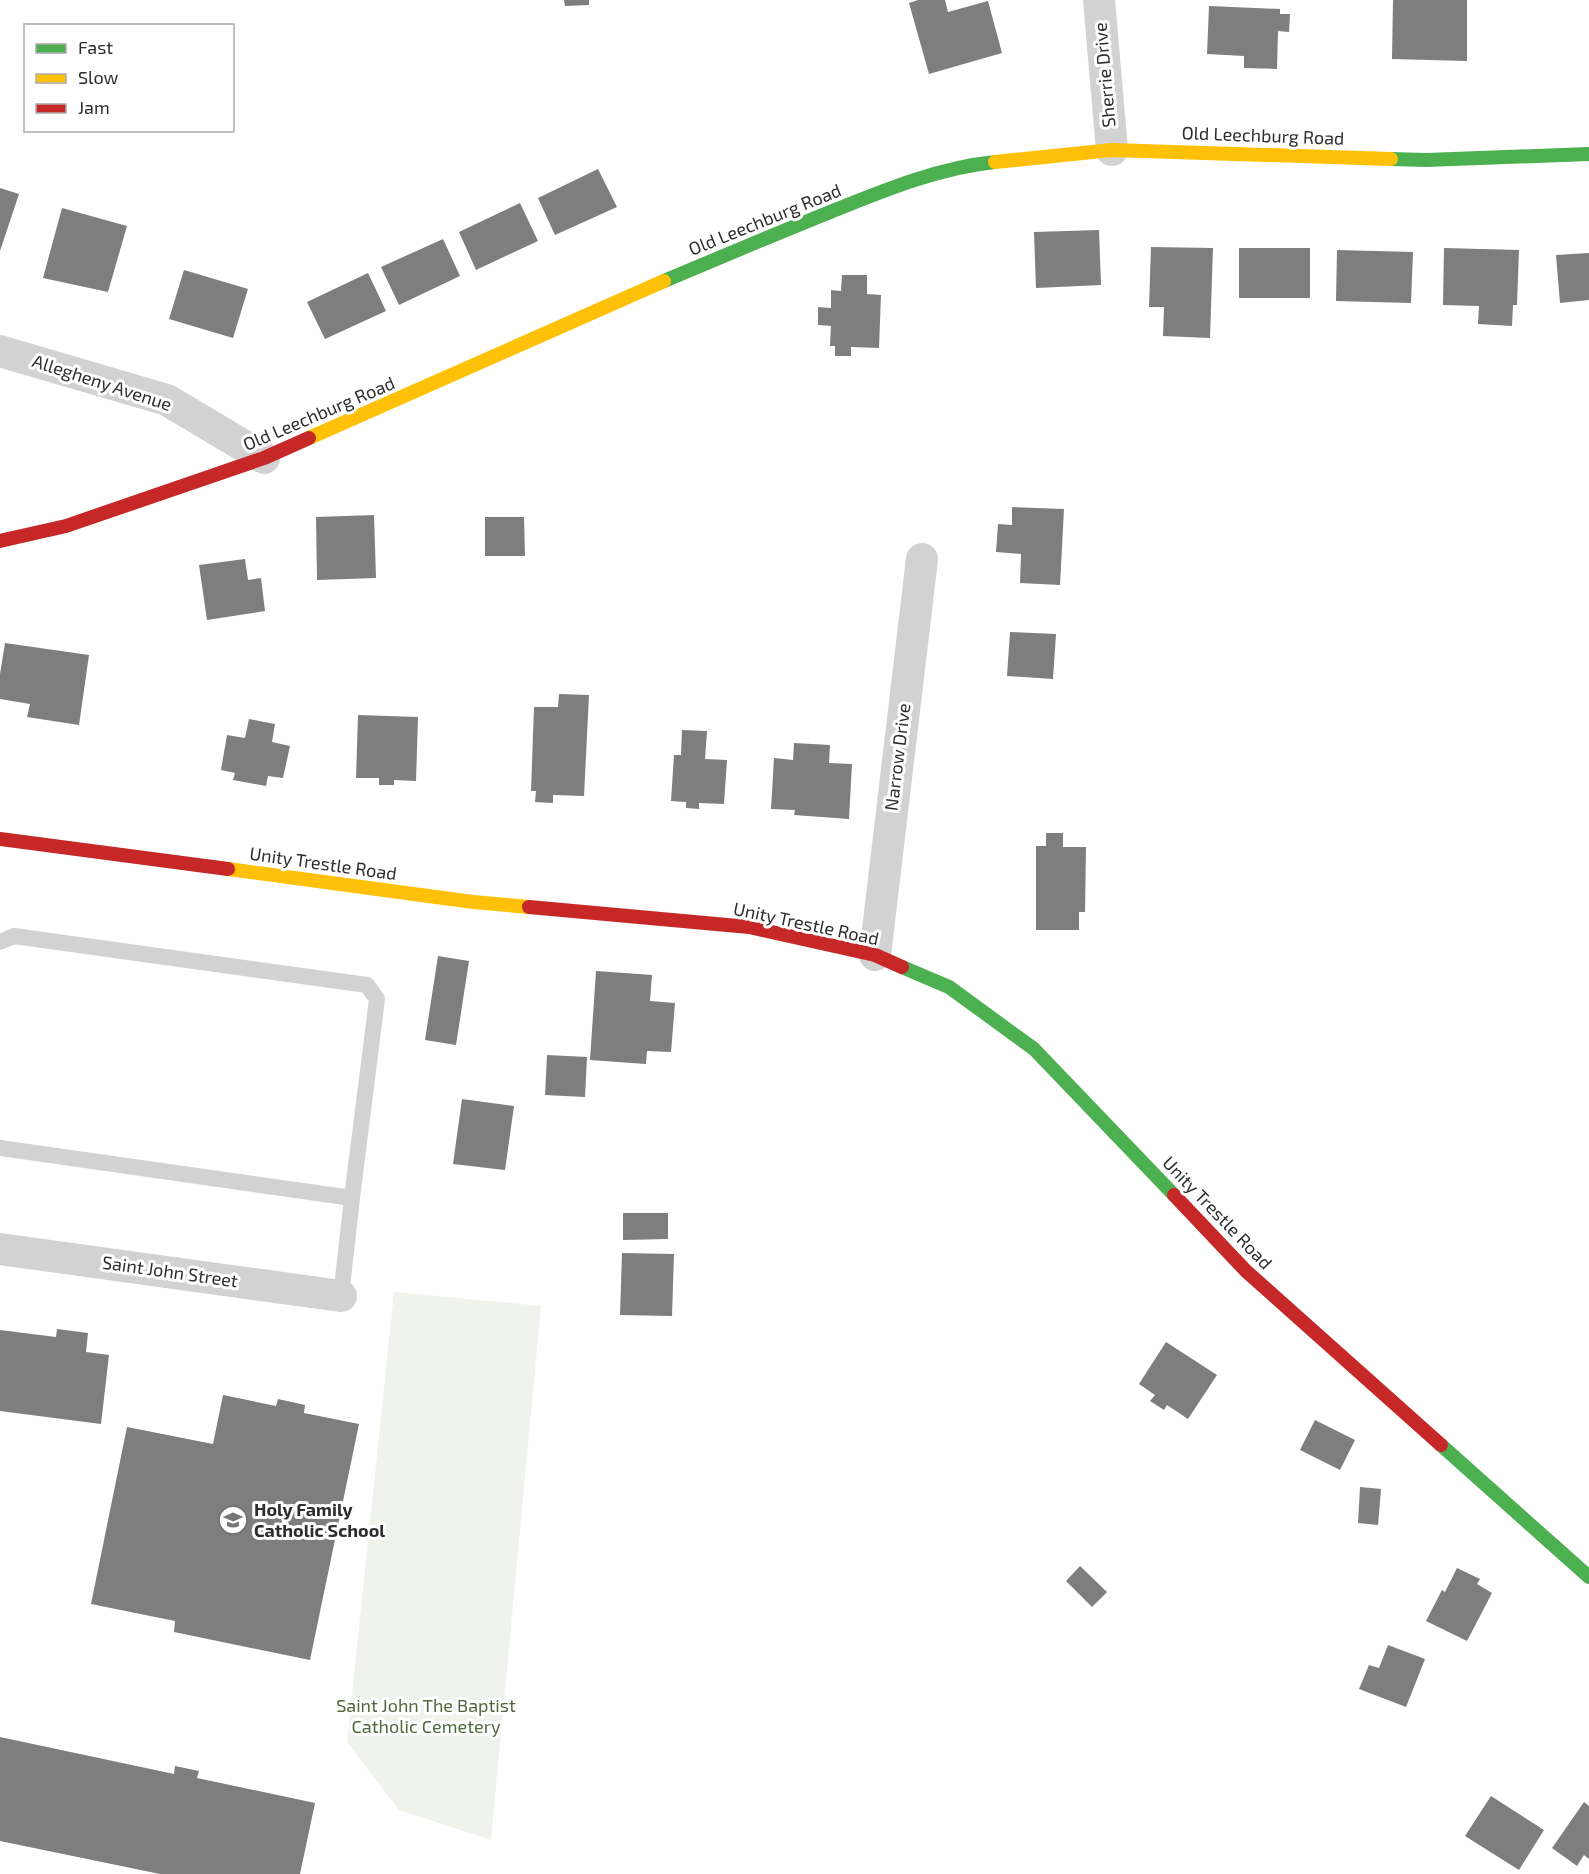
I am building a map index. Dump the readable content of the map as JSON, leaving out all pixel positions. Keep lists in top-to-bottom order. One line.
{"streets":{"street":["Sherrie Drive","Old Leechburg Road","Allegheny Avenue","Narrow Drive","Unity Trestle Road","Saint John Street"]},"crossings":[["Sherrie Drive","Old Leechburg Road"],["Old Leechburg Road","Allegheny Avenue"],["Narrow Drive","Unity Trestle Road"]],"parks":["Saint John The Baptist Catholic Cemetery"],"places":{"school or university":["Holy Family Catholic School"]},"legend":["Fast","Slow","Jam"]}
